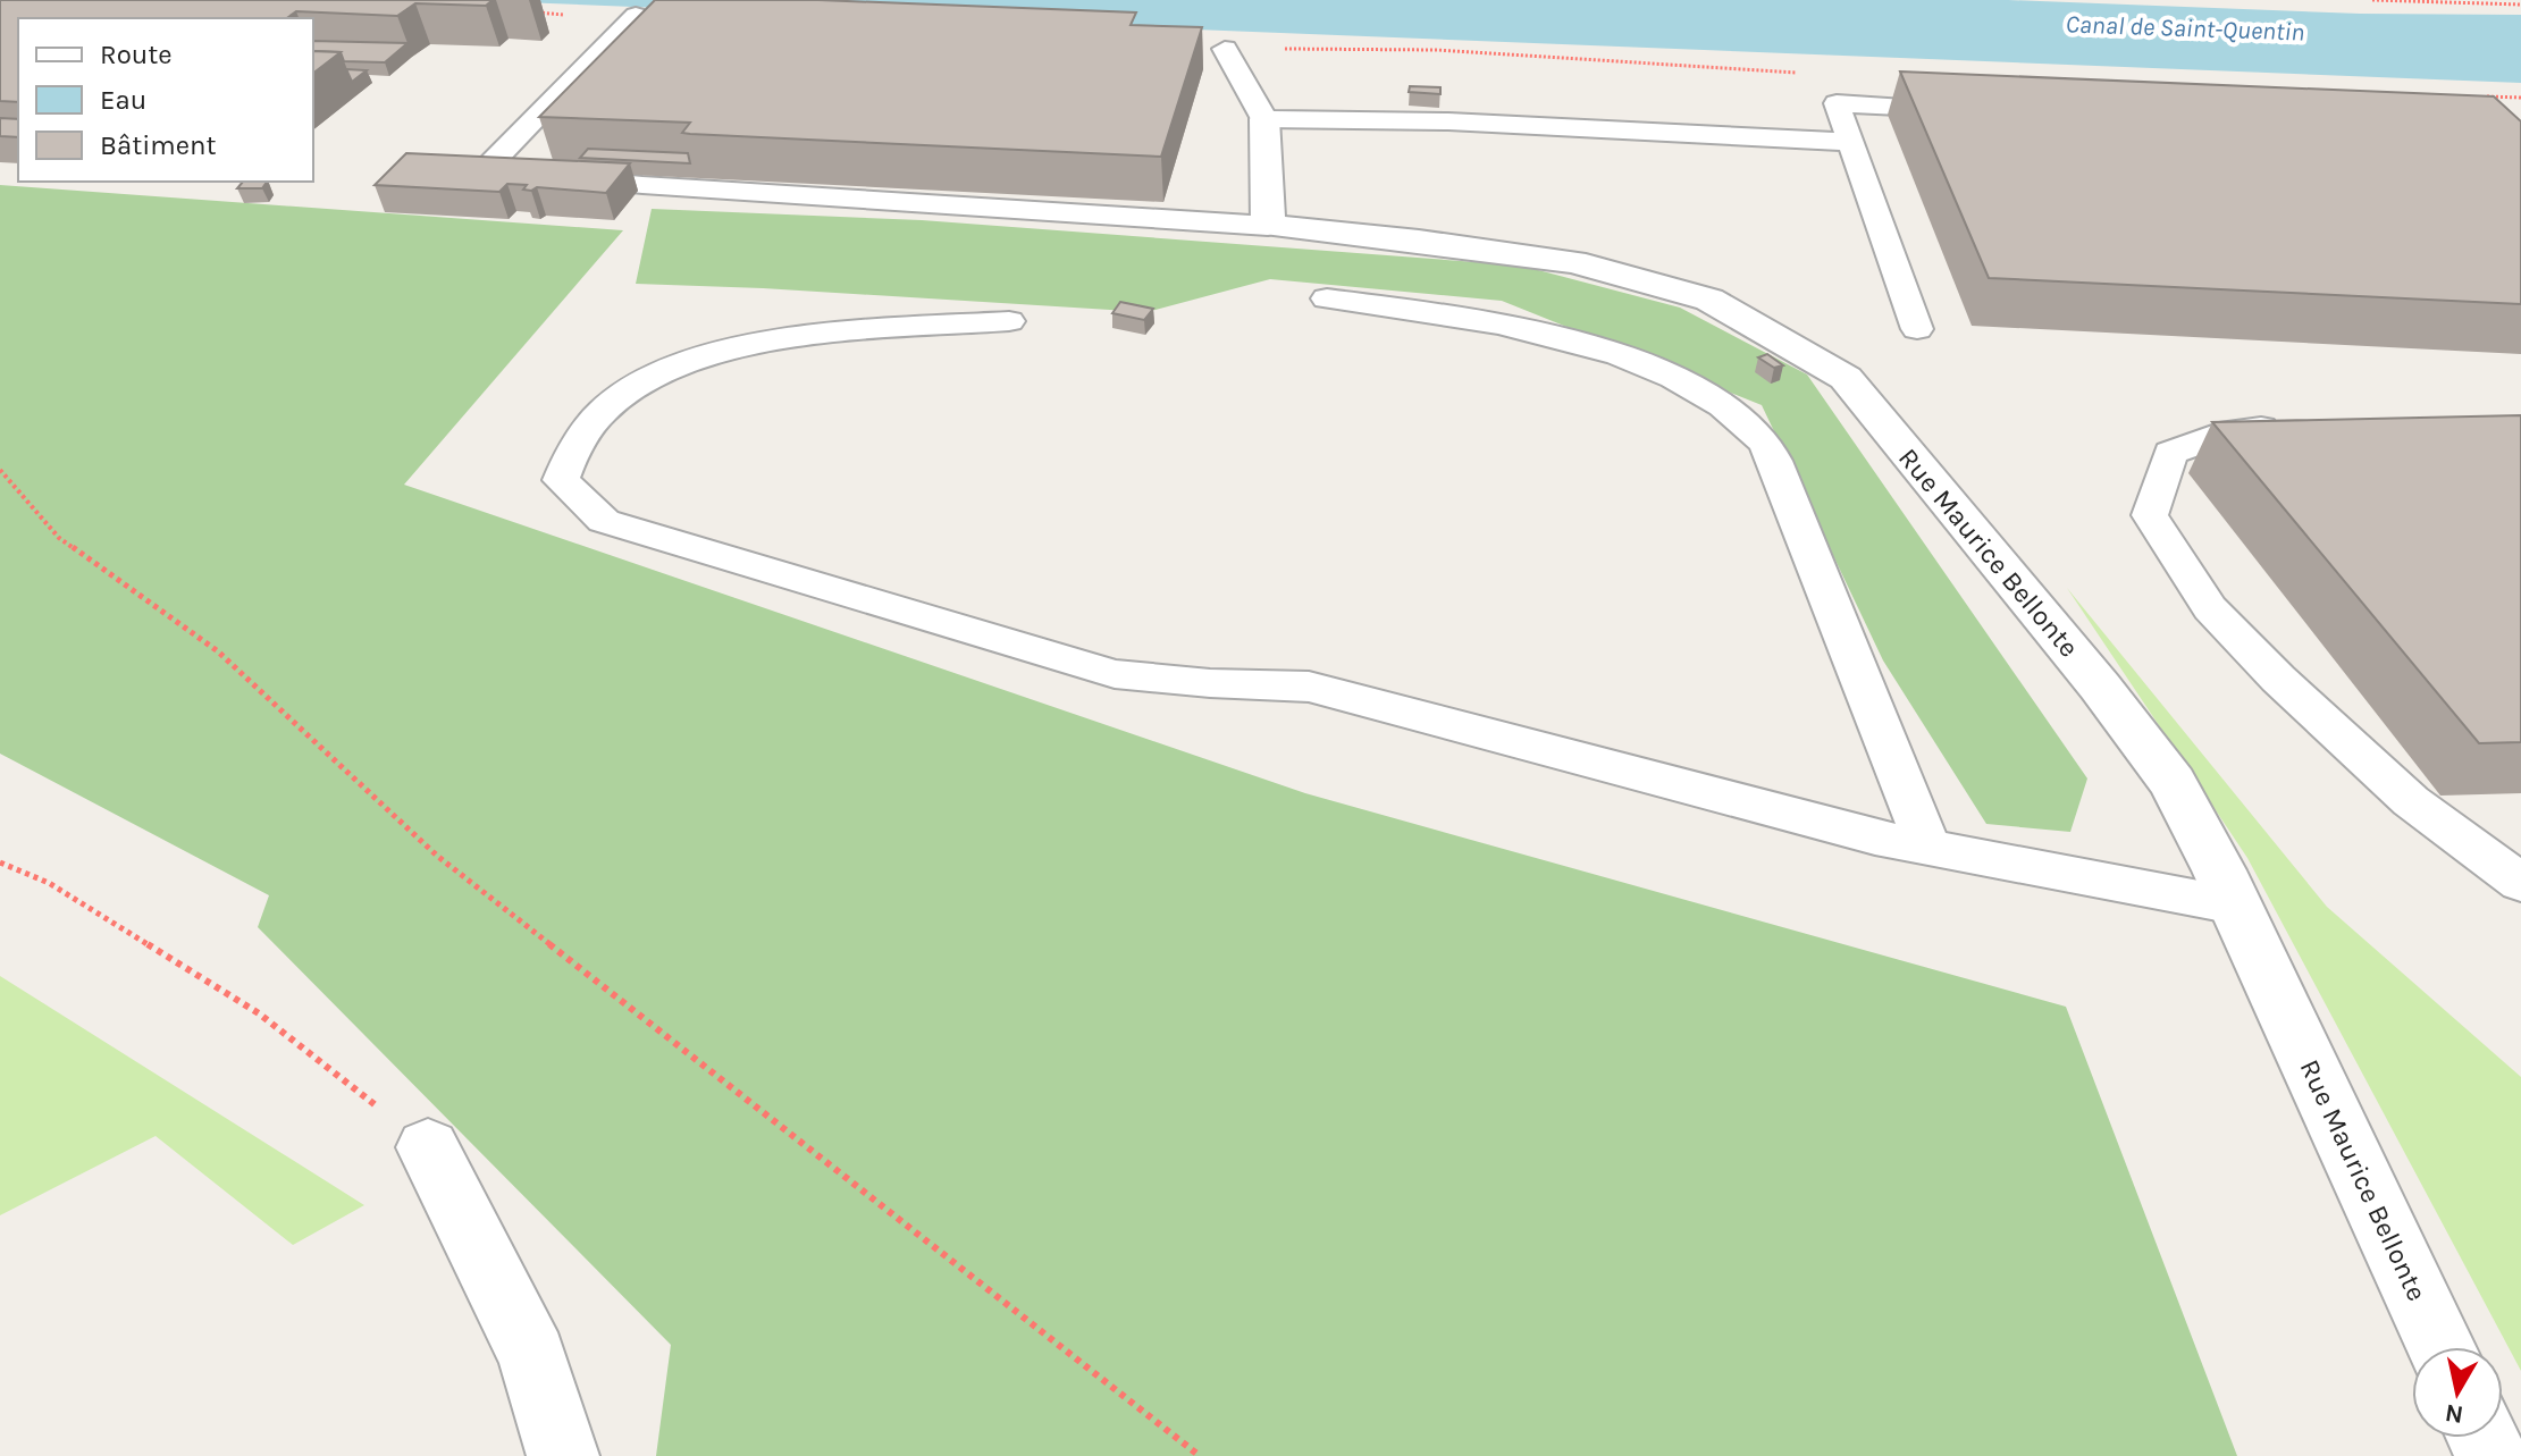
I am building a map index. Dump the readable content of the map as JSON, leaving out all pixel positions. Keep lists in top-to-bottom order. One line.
{"streets":{"street":["Rue Maurice Bellonte"]},"water":["Canal de Saint-Quentin"],"legend":["Route","Eau","Bâtiment"],"north":"bottom"}
